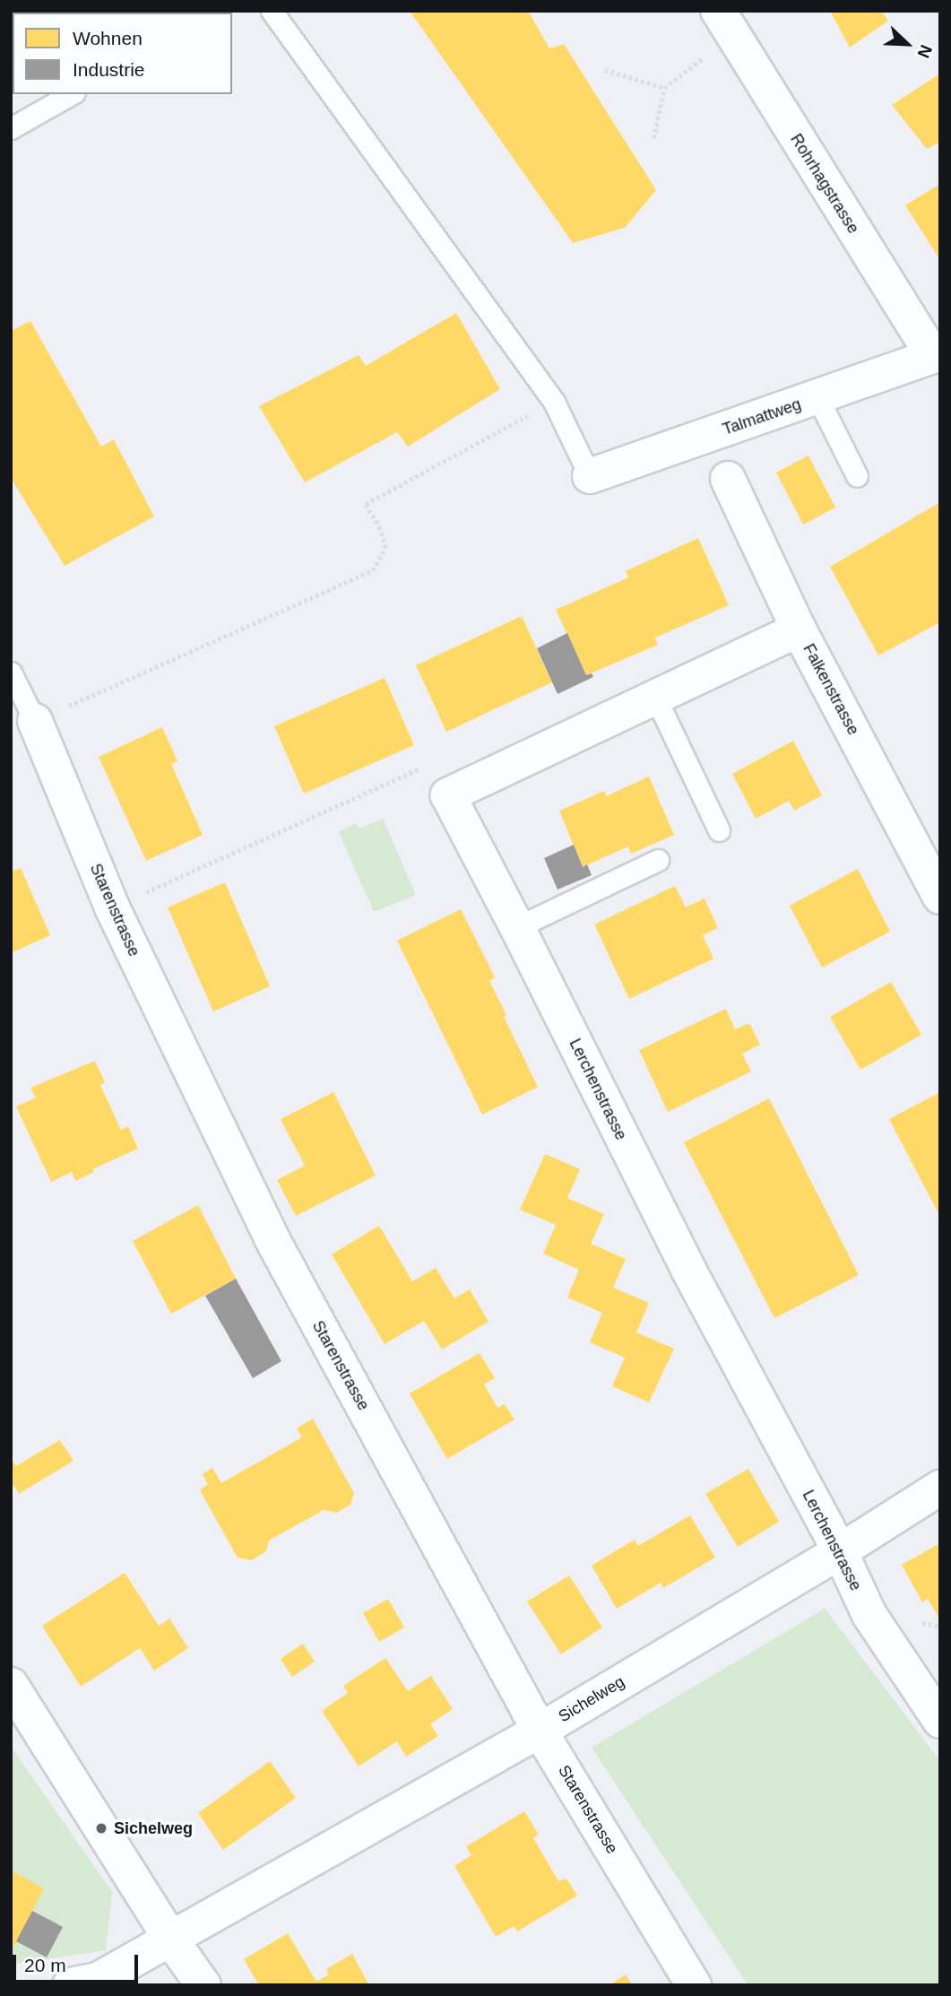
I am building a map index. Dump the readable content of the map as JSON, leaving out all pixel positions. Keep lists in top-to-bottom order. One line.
{"streets":{"street":["Rohrhagstrasse","Talmattweg","Falkenstrasse","Starenstrasse","Lerchenstrasse","Sichelweg"]},"crossings":[["Rohrhagstrasse","Talmattweg"],["Starenstrasse","Sichelweg"],["Lerchenstrasse","Sichelweg"]],"places":["Sichelweg"],"legend":["Wohnen","Industrie"],"scale_bar":"20 m","north":"bottom right"}
